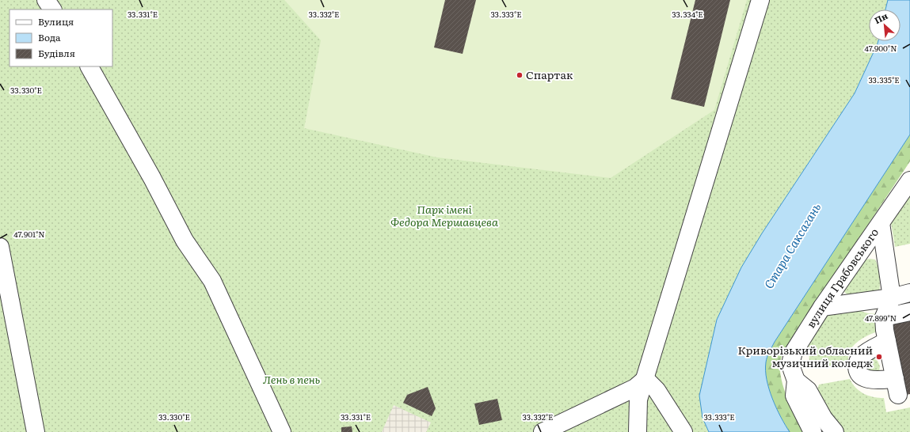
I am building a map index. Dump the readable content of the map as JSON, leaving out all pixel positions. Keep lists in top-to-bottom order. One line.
{"streets":{"street":["вулиця Грабовського"]},"water":["Стара Саксагань"],"parks":["Парк імені Федора Мершавцева","Лень в пень"],"places":["Спартак","Криворізький обласний музичний коледж"],"legend":["Вулиця","Вода","Будівля"],"north":"top left","coordinates":["33.331°E","33.332°E","33.333°E","33.334°E","47.900°N","33.335°E","33.330°E","47.901°N","47.899°N"]}
